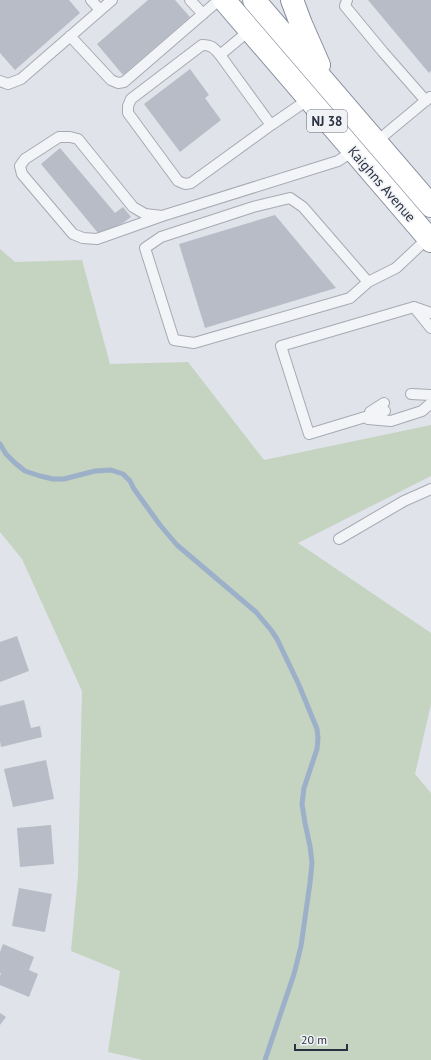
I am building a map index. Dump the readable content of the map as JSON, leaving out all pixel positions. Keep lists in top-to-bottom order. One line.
{"streets":{"highway":["NJ 38","Kaighns Avenue"]},"scale_bar":"20 m"}
